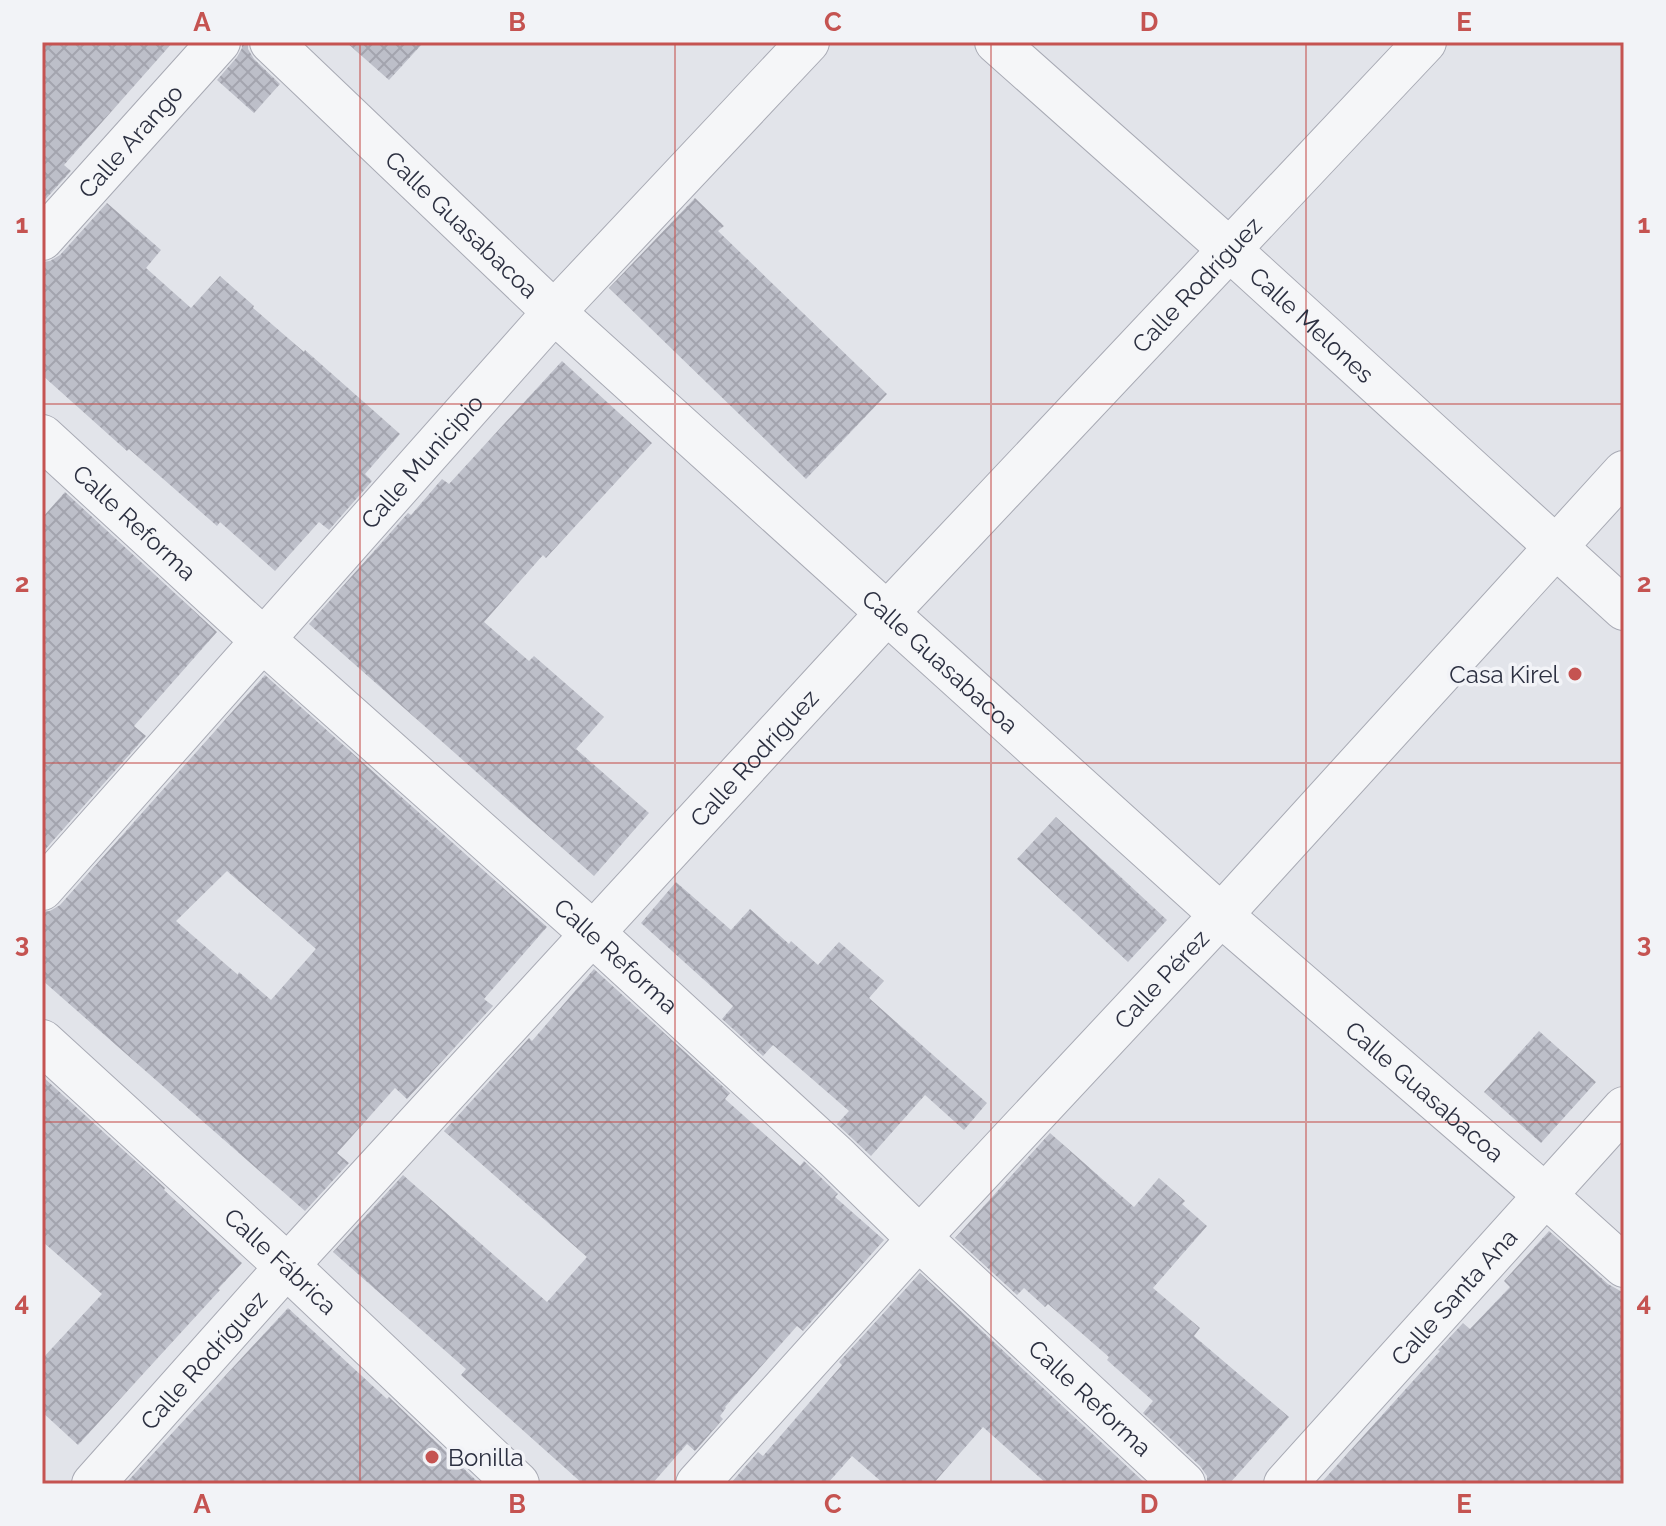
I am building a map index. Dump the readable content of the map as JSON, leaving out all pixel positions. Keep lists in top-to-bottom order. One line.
{"streets":{"street":["Calle Arango","Calle Guasabacoa","Calle Rodríguez","Calle Melones","Calle Municipio","Calle Reforma","Calle Pérez","Calle Fábrica","Calle Santa Ana"]},"crossings":[["Calle Guasabacoa","Calle Rodríguez"],["Calle Guasabacoa","Calle Municipio"],["Calle Guasabacoa","Calle Pérez"],["Calle Guasabacoa","Calle Santa Ana"],["Calle Rodríguez","Calle Melones"],["Calle Rodríguez","Calle Reforma"],["Calle Rodríguez","Calle Fábrica"],["Calle Melones","Calle Pérez"],["Calle Municipio","Calle Reforma"],["Calle Reforma","Calle Pérez"]],"places":["Casa Kirel","Bonilla"],"grid":{"columns":["A","B","C","D","E"],"rows":["1","2","3","4"]}}
